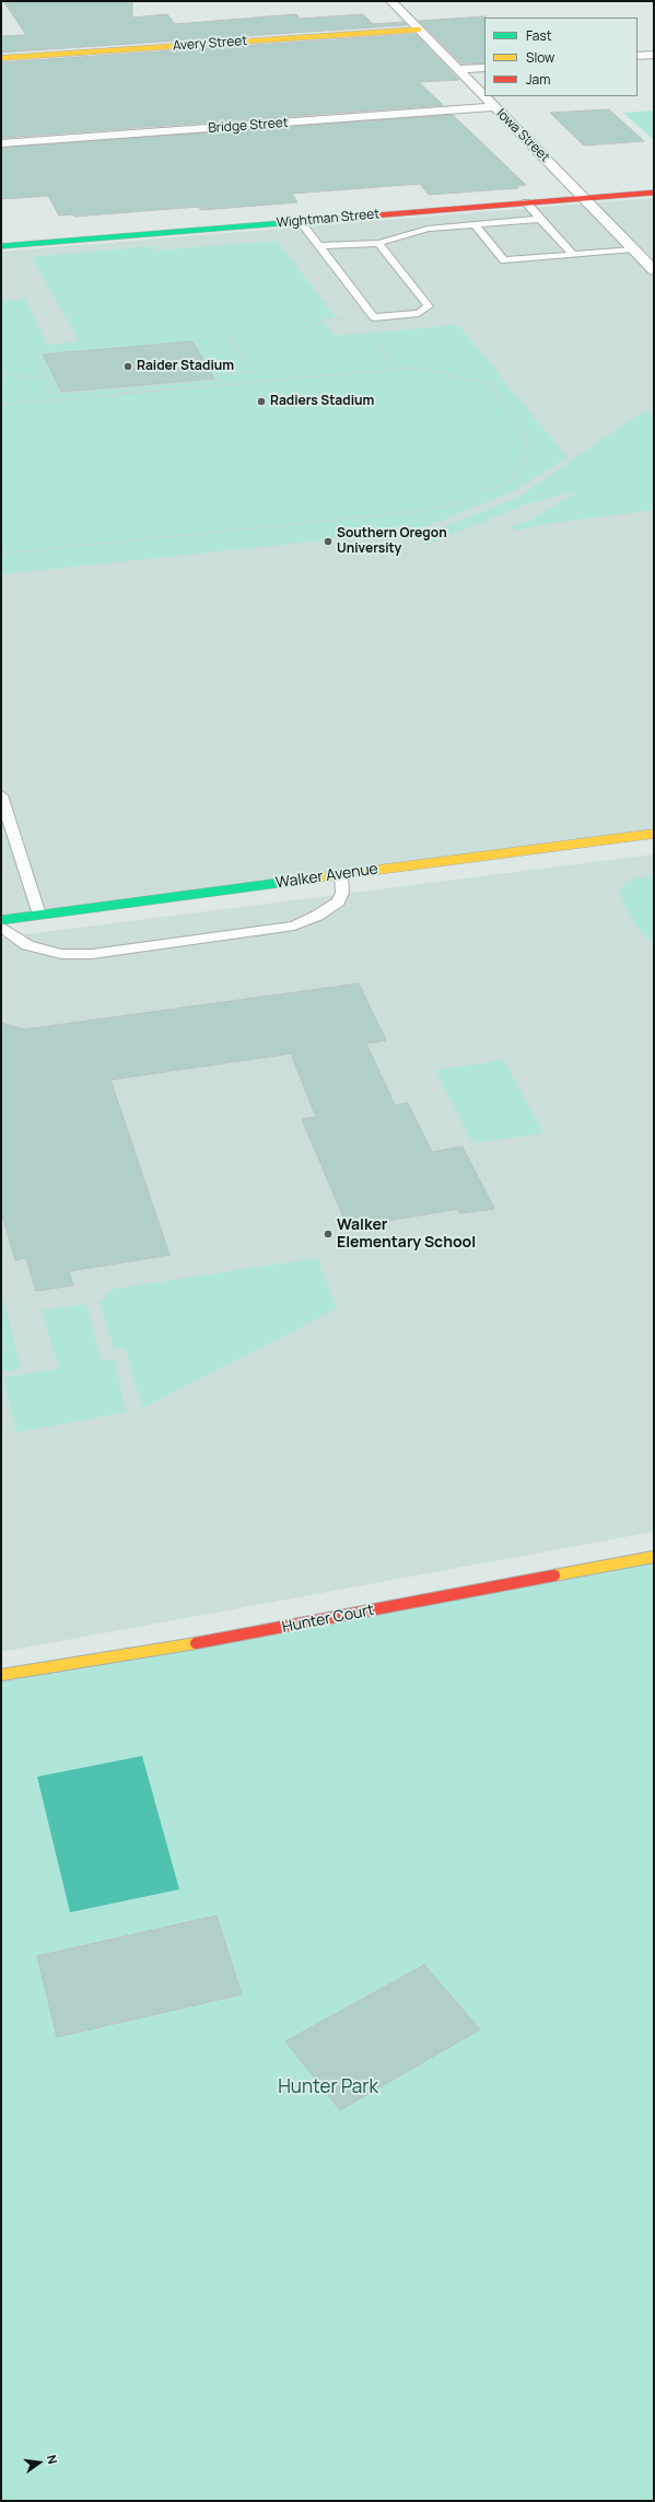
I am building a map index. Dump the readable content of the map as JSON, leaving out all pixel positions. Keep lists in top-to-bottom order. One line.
{"streets":{"street":["Avery Street","Bridge Street","Iowa Street","Wightman Street","Walker Avenue","Hunter Court"]},"crossings":[["Avery Street","Iowa Street"],["Bridge Street","Iowa Street"],["Iowa Street","Wightman Street"]],"parks":["Hunter Park"],"places":["Raider Stadium","Radiers Stadium","Southern Oregon University","Walker Elementary School"],"legend":["Fast","Slow","Jam"],"north":"right"}
